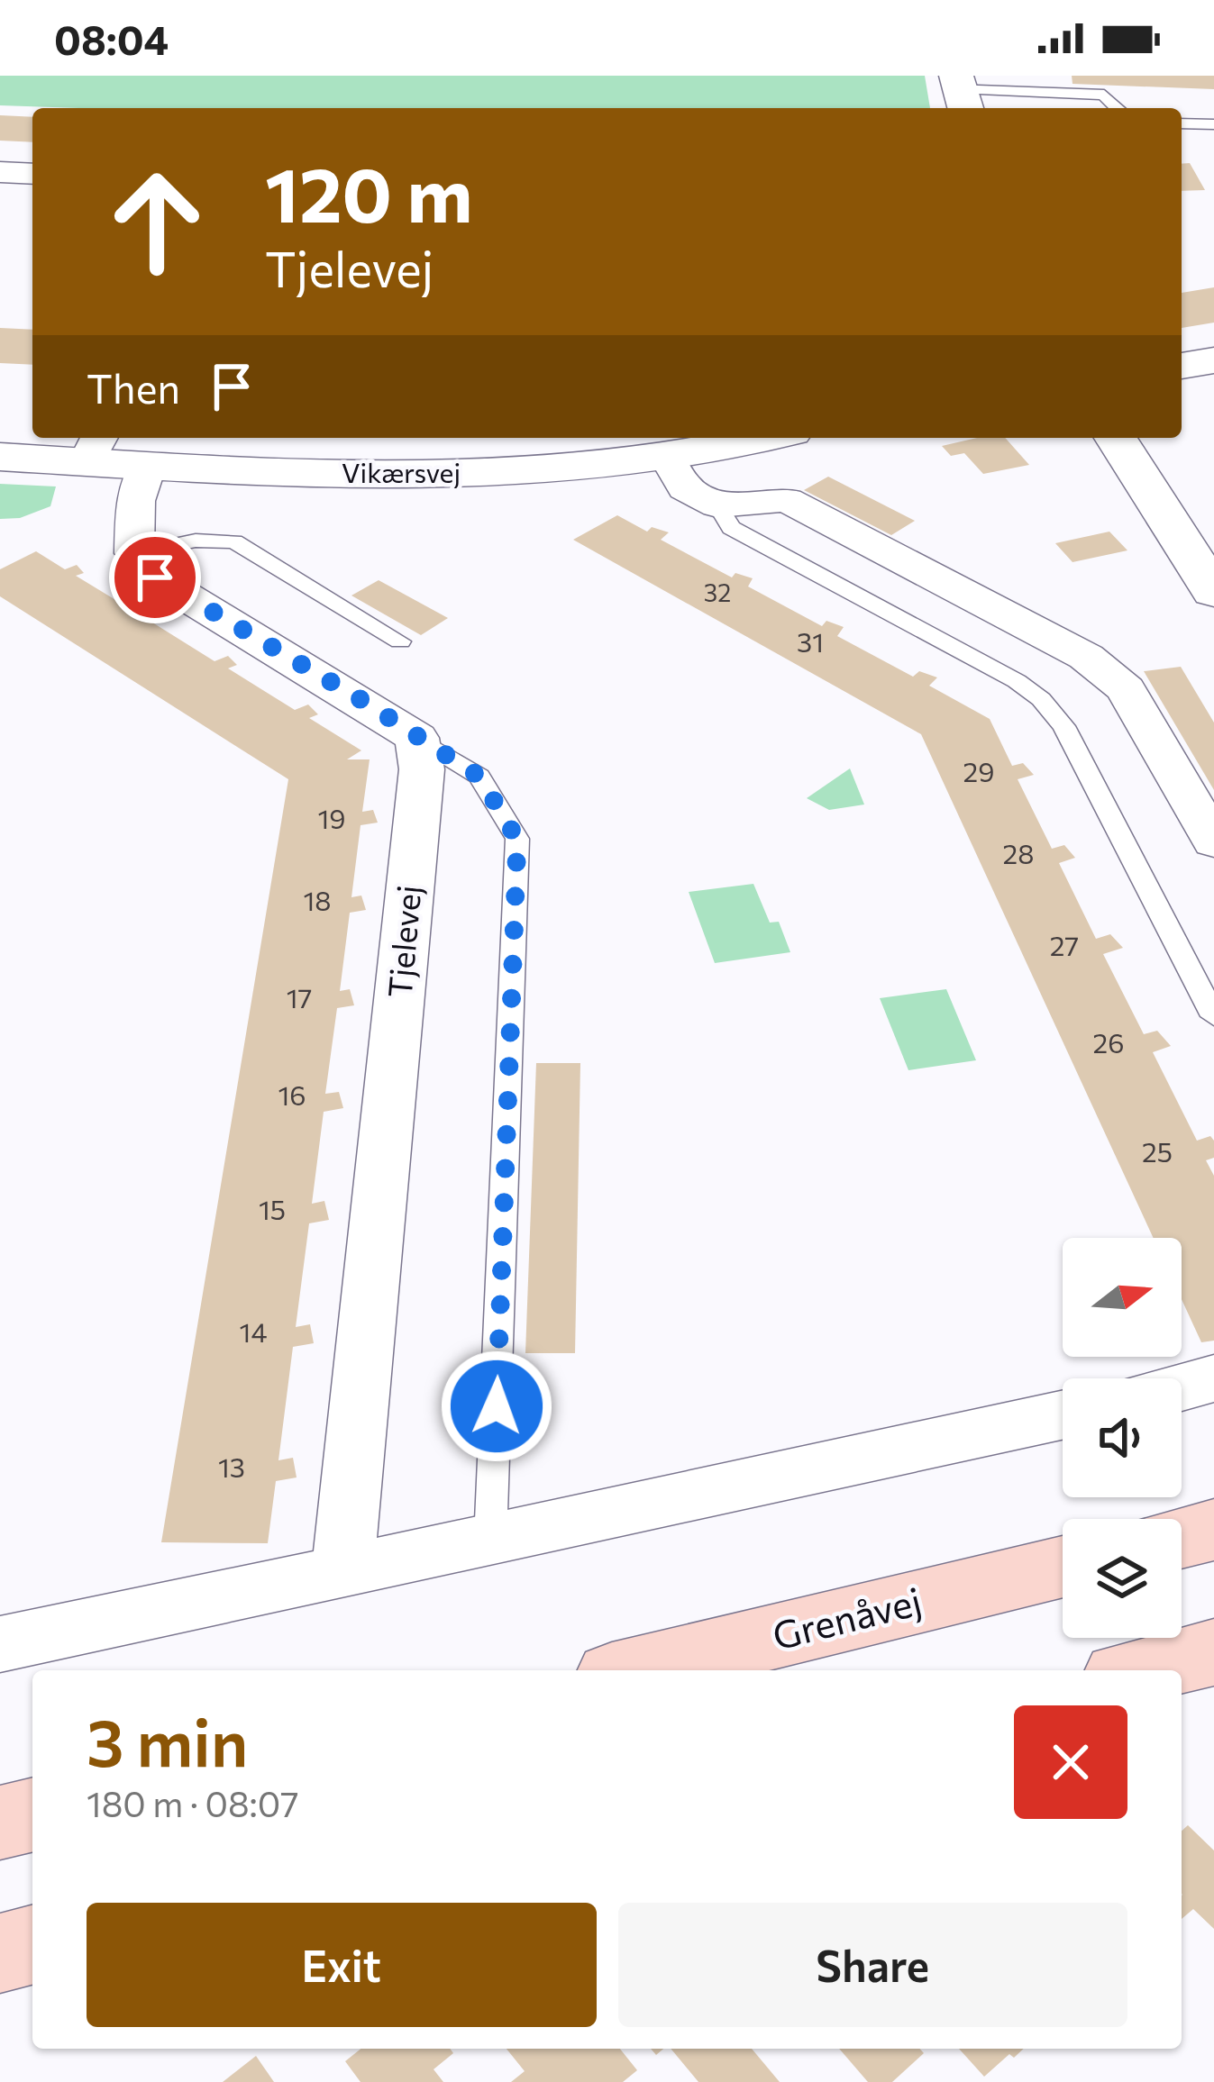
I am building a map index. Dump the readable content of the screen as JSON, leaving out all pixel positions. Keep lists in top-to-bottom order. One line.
{"streets":{"main road":["Grenåvej"],"street":["Vikærsvej","Tjelevej"]},"house_numbers":["32","31","29","19","28","18","27","17","26","16","25","15","14","13"],"north":"right","page":{"status":"08:04","turn":["120 m","Tjelevej"],"then":"Then","heading":["3 min","180 m · 08:07"],"buttons":["Exit","Share"]}}
